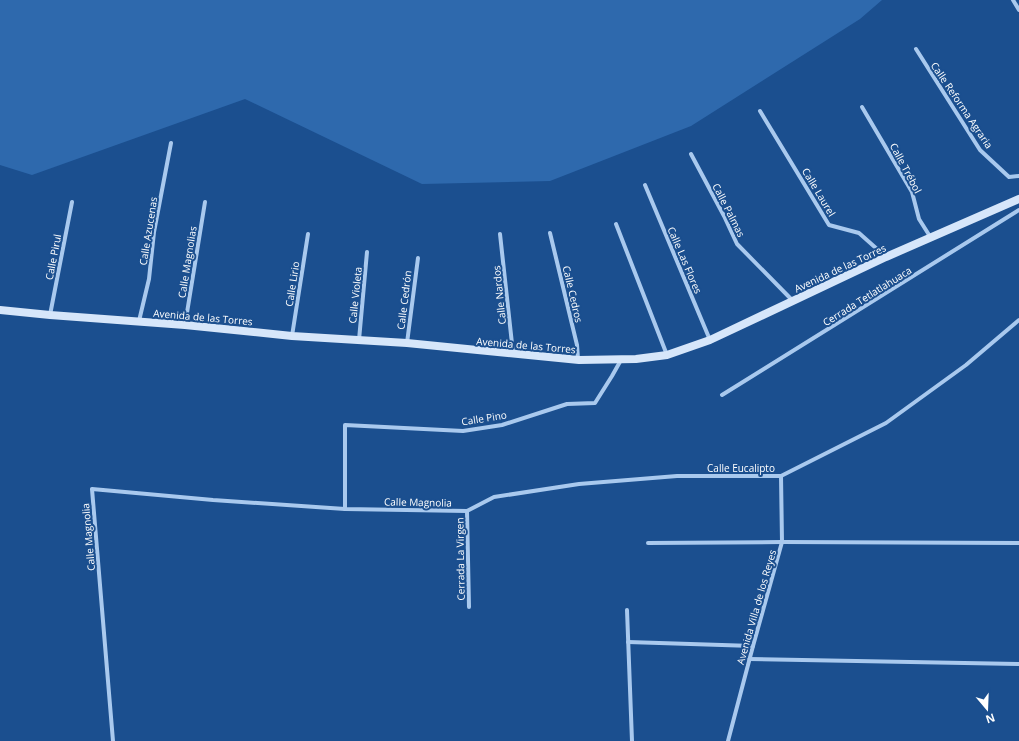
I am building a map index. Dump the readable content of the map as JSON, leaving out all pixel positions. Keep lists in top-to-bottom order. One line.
{"streets":{"main road":["Avenida de las Torres"],"street":["Calle Reforma Agraria","Calle Trébol","Calle Laurel","Calle Palmas","Calle Azucenas","Calle Pirul","Calle Las Flores","Calle Magnolias","Calle Lirio","Calle Cedros","Calle Violeta","Calle Nardos","Cerrada Tetlatlahuaca","Calle Cedrón","Calle Pino","Calle Eucalipto","Calle Magnolia","Cerrada La Virgen","Avenida Villa de los Reyes"]},"crossings":[["Calle Trébol","Avenida de las Torres"],["Calle Laurel","Avenida de las Torres"],["Calle Palmas","Avenida de las Torres"],["Calle Azucenas","Avenida de las Torres"],["Calle Pirul","Avenida de las Torres"],["Calle Las Flores","Avenida de las Torres"],["Calle Magnolias","Avenida de las Torres"],["Avenida de las Torres","Calle Lirio"],["Avenida de las Torres","Calle Cedros"],["Avenida de las Torres","Calle Violeta"],["Avenida de las Torres","Calle Nardos"],["Avenida de las Torres","Calle Cedrón"],["Avenida de las Torres","Calle Pino"],["Calle Pino","Calle Magnolia"],["Calle Eucalipto","Calle Magnolia"],["Calle Eucalipto","Cerrada La Virgen"],["Calle Eucalipto","Avenida Villa de los Reyes"],["Calle Magnolia","Cerrada La Virgen"]],"north":"bottom"}
